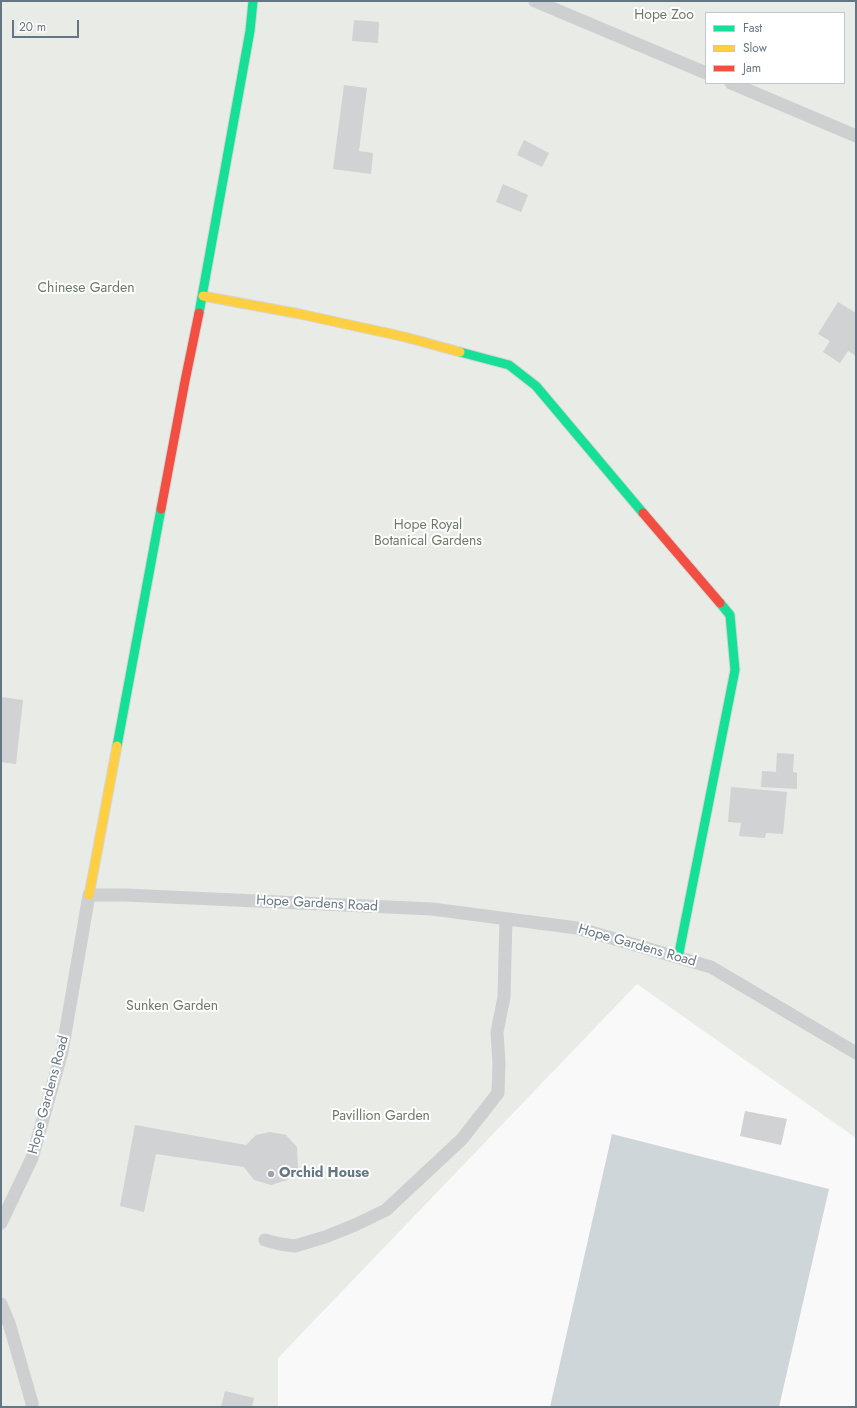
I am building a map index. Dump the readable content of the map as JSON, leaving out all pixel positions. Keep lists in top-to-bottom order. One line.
{"streets":{"lane":["Hope Gardens Road"]},"parks":["Hope Zoo","Chinese Garden","Hope Royal Botanical Gardens","Sunken Garden","Pavillion Garden"],"places":["Orchid House"],"legend":["Fast","Slow","Jam"],"scale_bar":"20 m"}
